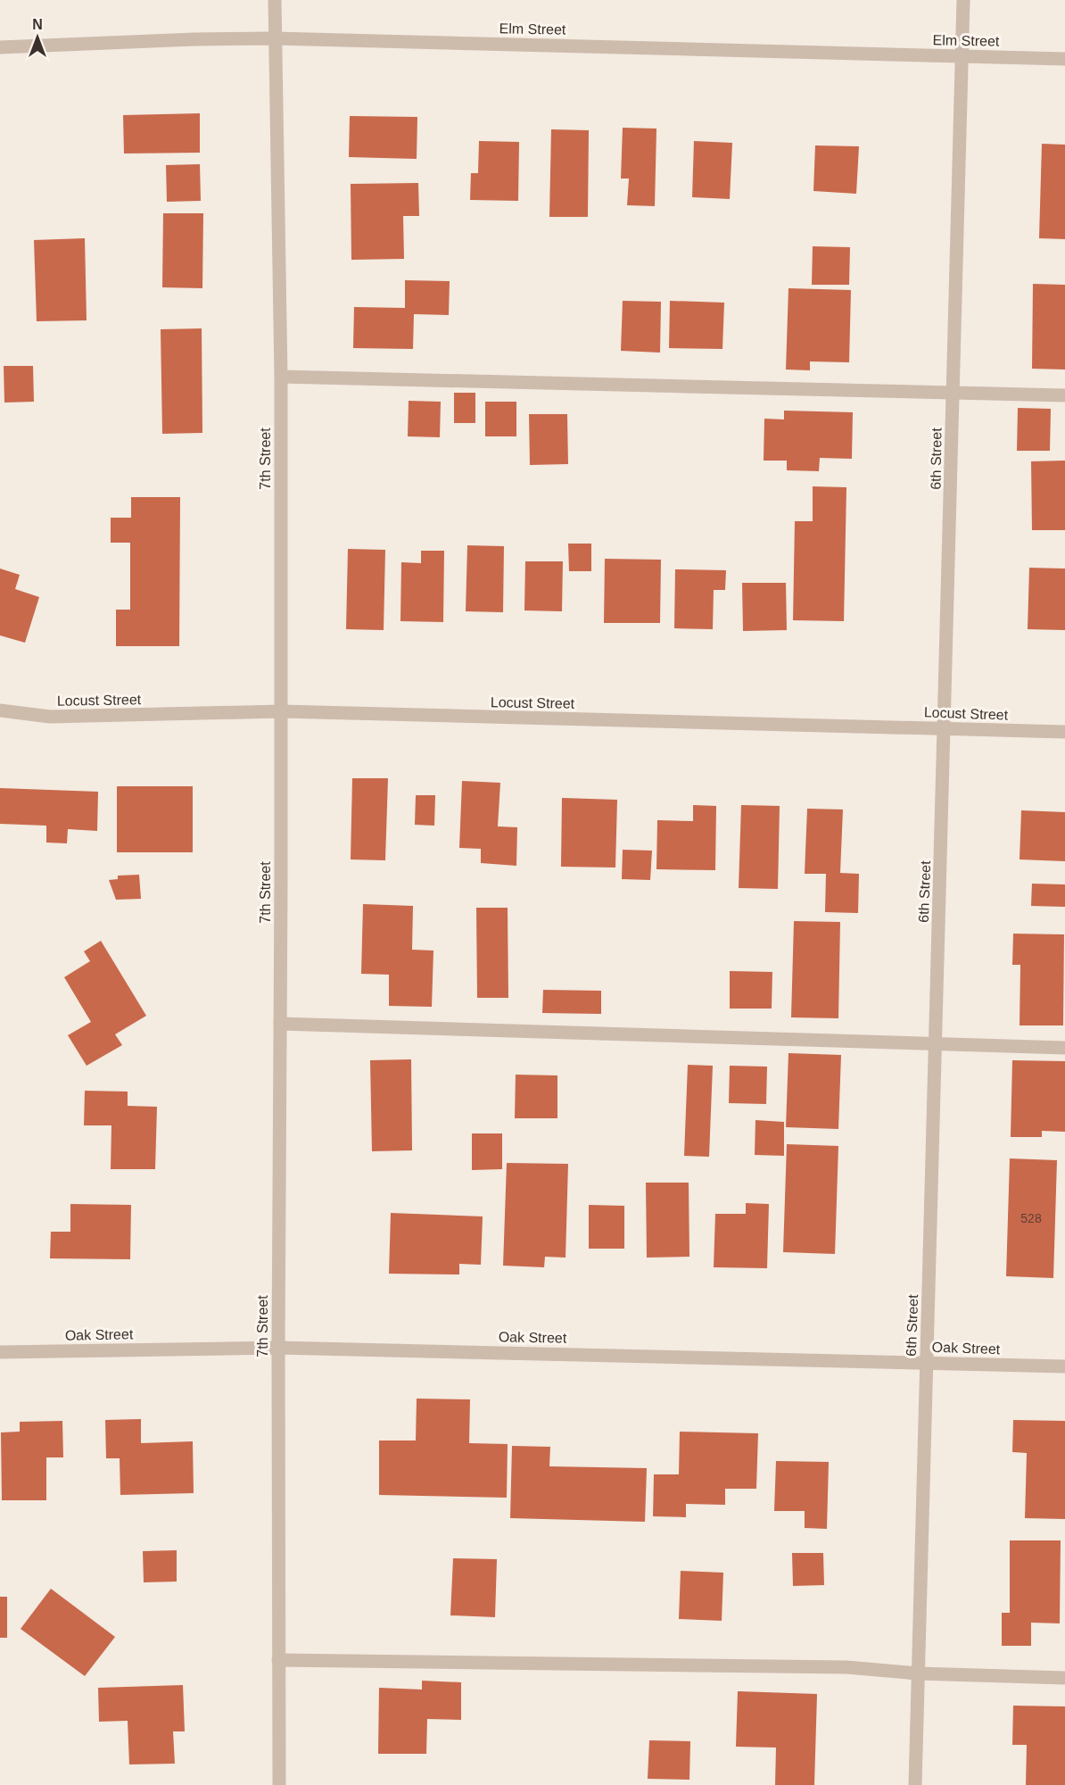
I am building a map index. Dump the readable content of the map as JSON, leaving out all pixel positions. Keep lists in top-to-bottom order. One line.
{"streets":{"street":["Elm Street","7th Street","6th Street","Locust Street","Oak Street"]},"crossings":[["Elm Street","7th Street"],["Elm Street","6th Street"],["7th Street","Locust Street"],["7th Street","Oak Street"],["6th Street","Locust Street"],["6th Street","Oak Street"]],"house_numbers":["528"],"north":"top"}
